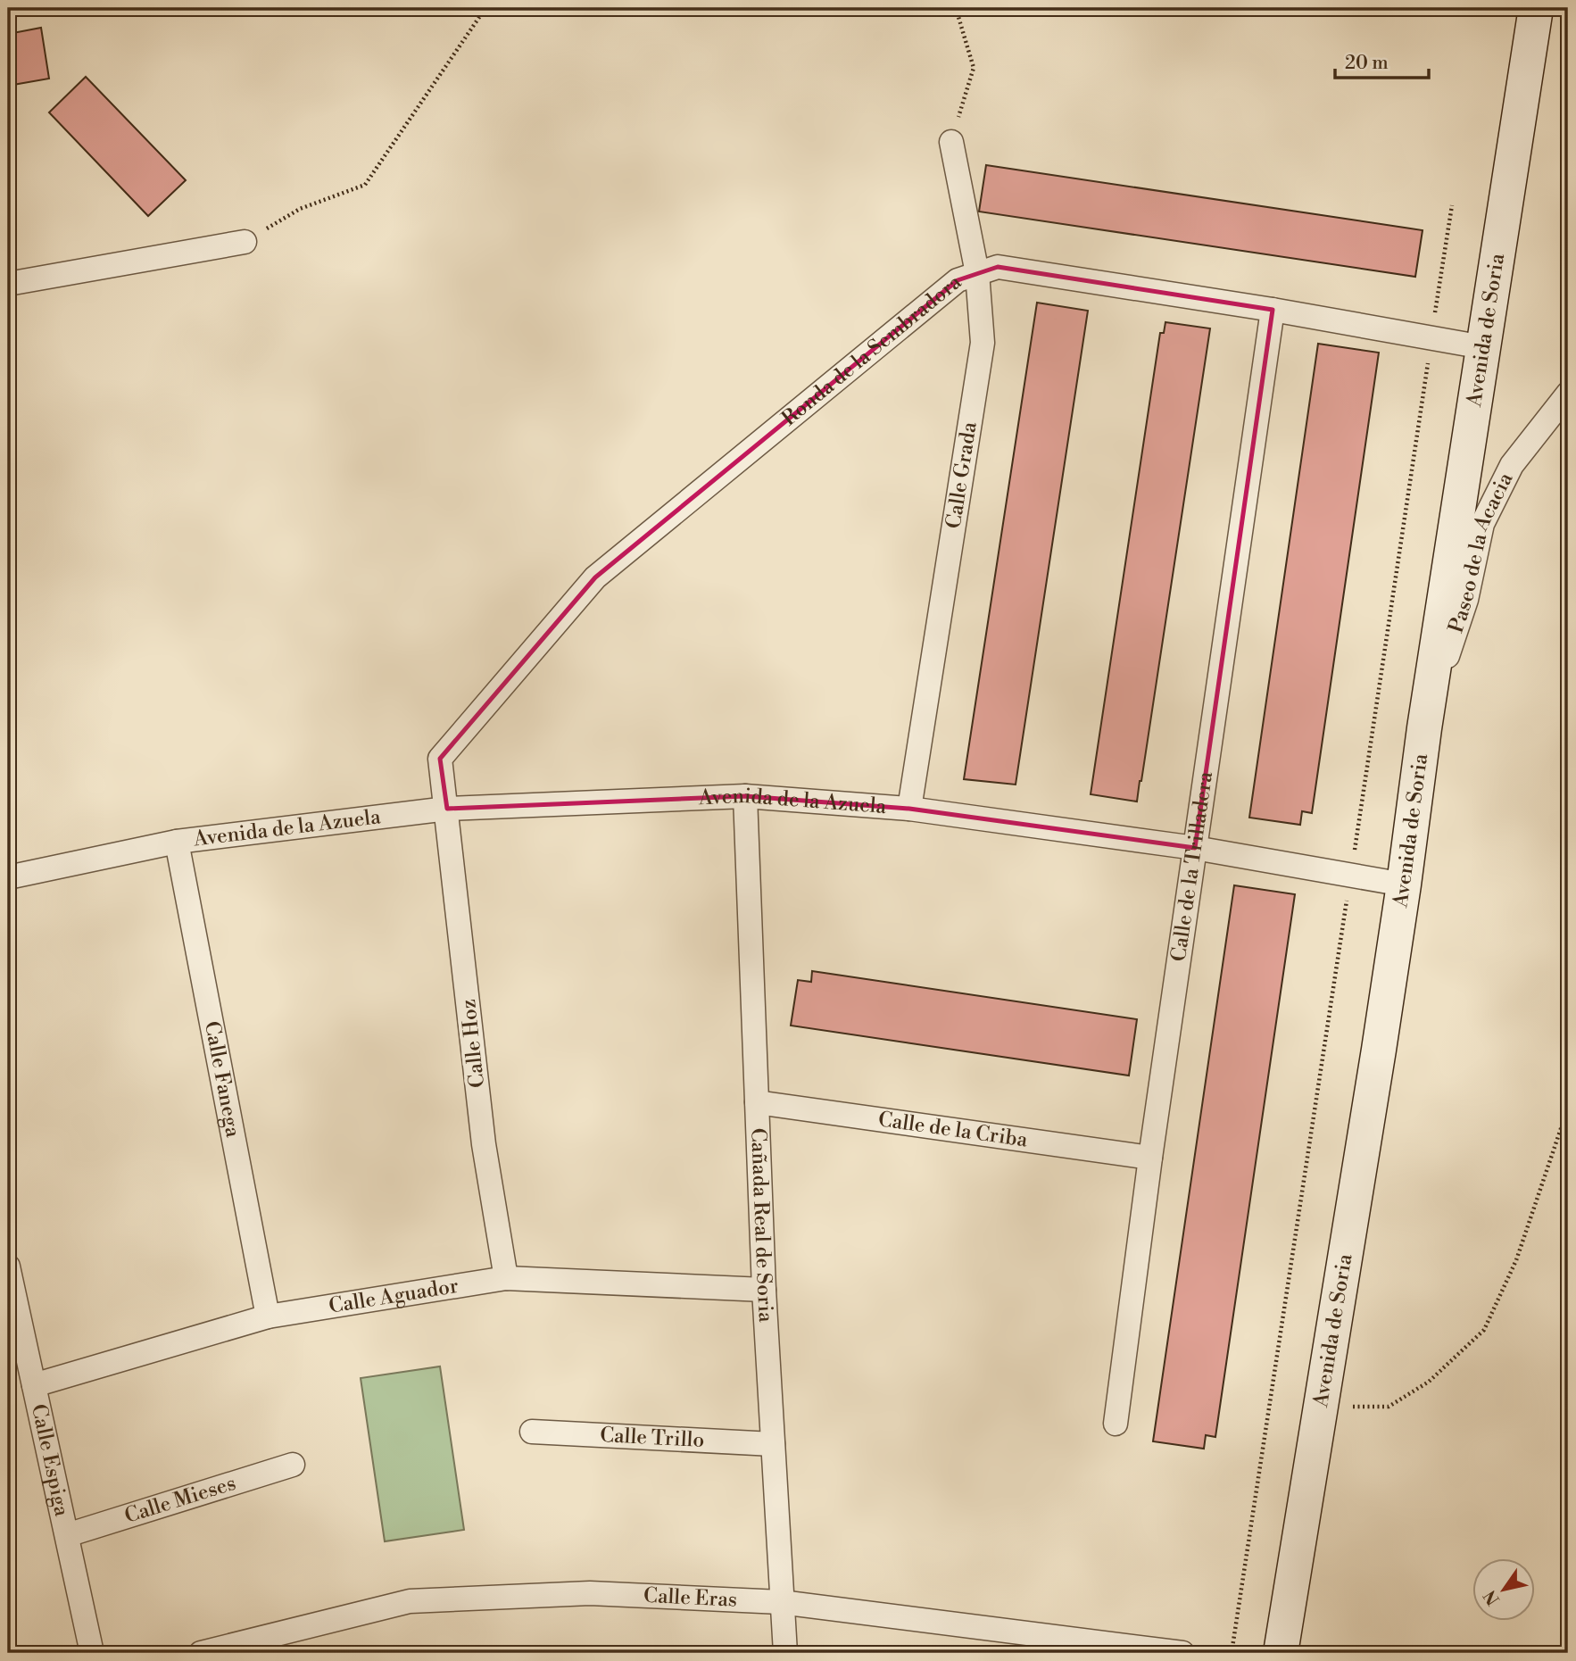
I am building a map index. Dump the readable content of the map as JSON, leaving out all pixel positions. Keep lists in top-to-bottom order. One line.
{"streets":{"main road":["Avenida de Soria"],"street":["Ronda de la Sembradora","Calle Grada","Paseo de la Acacia","Avenida de la Azuela","Calle de la Trilladera","Calle Hoz","Calle Fanega","Calle de la Criba","Cañada Real de Soria","Calle Aguador","Calle Trillo","Calle Espiga","Calle Mieses","Calle Eras"]},"crossings":[["Avenida de Soria","Ronda de la Sembradora"],["Avenida de Soria","Paseo de la Acacia"],["Avenida de Soria","Avenida de la Azuela"],["Ronda de la Sembradora","Calle Grada"],["Ronda de la Sembradora","Avenida de la Azuela"],["Ronda de la Sembradora","Calle de la Trilladera"],["Ronda de la Sembradora","Calle Hoz"],["Calle Grada","Avenida de la Azuela"],["Avenida de la Azuela","Calle de la Trilladera"],["Avenida de la Azuela","Calle Hoz"],["Avenida de la Azuela","Calle Fanega"],["Avenida de la Azuela","Cañada Real de Soria"],["Calle de la Trilladera","Calle de la Criba"],["Calle Hoz","Calle Aguador"],["Calle Fanega","Calle Aguador"],["Calle de la Criba","Cañada Real de Soria"],["Cañada Real de Soria","Calle Aguador"],["Cañada Real de Soria","Calle Trillo"],["Cañada Real de Soria","Calle Eras"],["Calle Aguador","Calle Espiga"],["Calle Espiga","Calle Mieses"]],"scale_bar":"20 m","north":"bottom left"}
